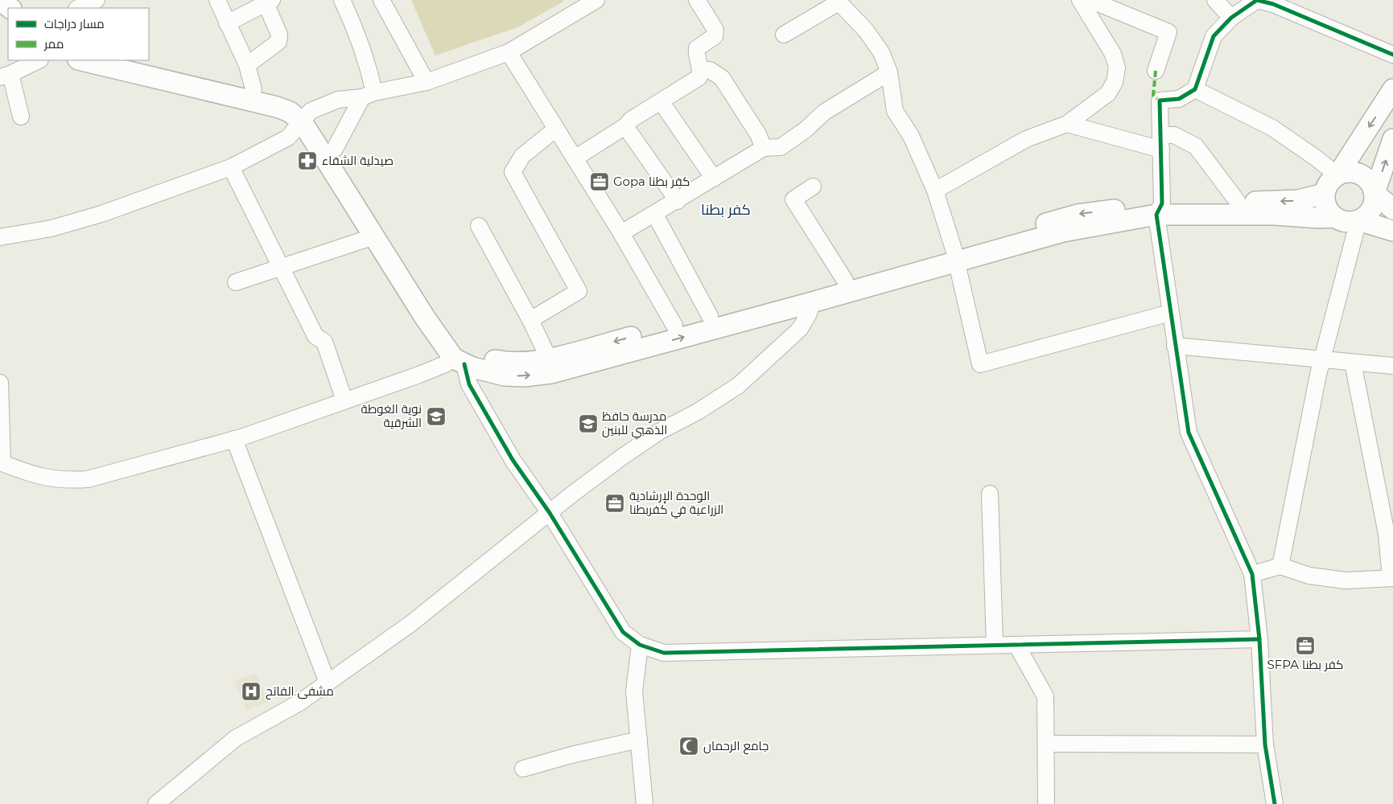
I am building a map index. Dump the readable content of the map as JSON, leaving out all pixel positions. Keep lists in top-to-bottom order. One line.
{"districts":["كفر بطنا"],"places":{"pharmacy":["صيدلية الشفاء"],"office":["Gopa كفر بطنا","الوحدة الإرشادية الزراعية في كفربطنا","SFPA كفر بطنا"],"school or university":["نوية الغوطة الشرقية","مدرسة حافظ الذهبي للبنين"],"hospital":["مشفى الفاتح"],"mosque":["جامع الرحمان"]},"legend":["مسار دراجات","ممر"]}
